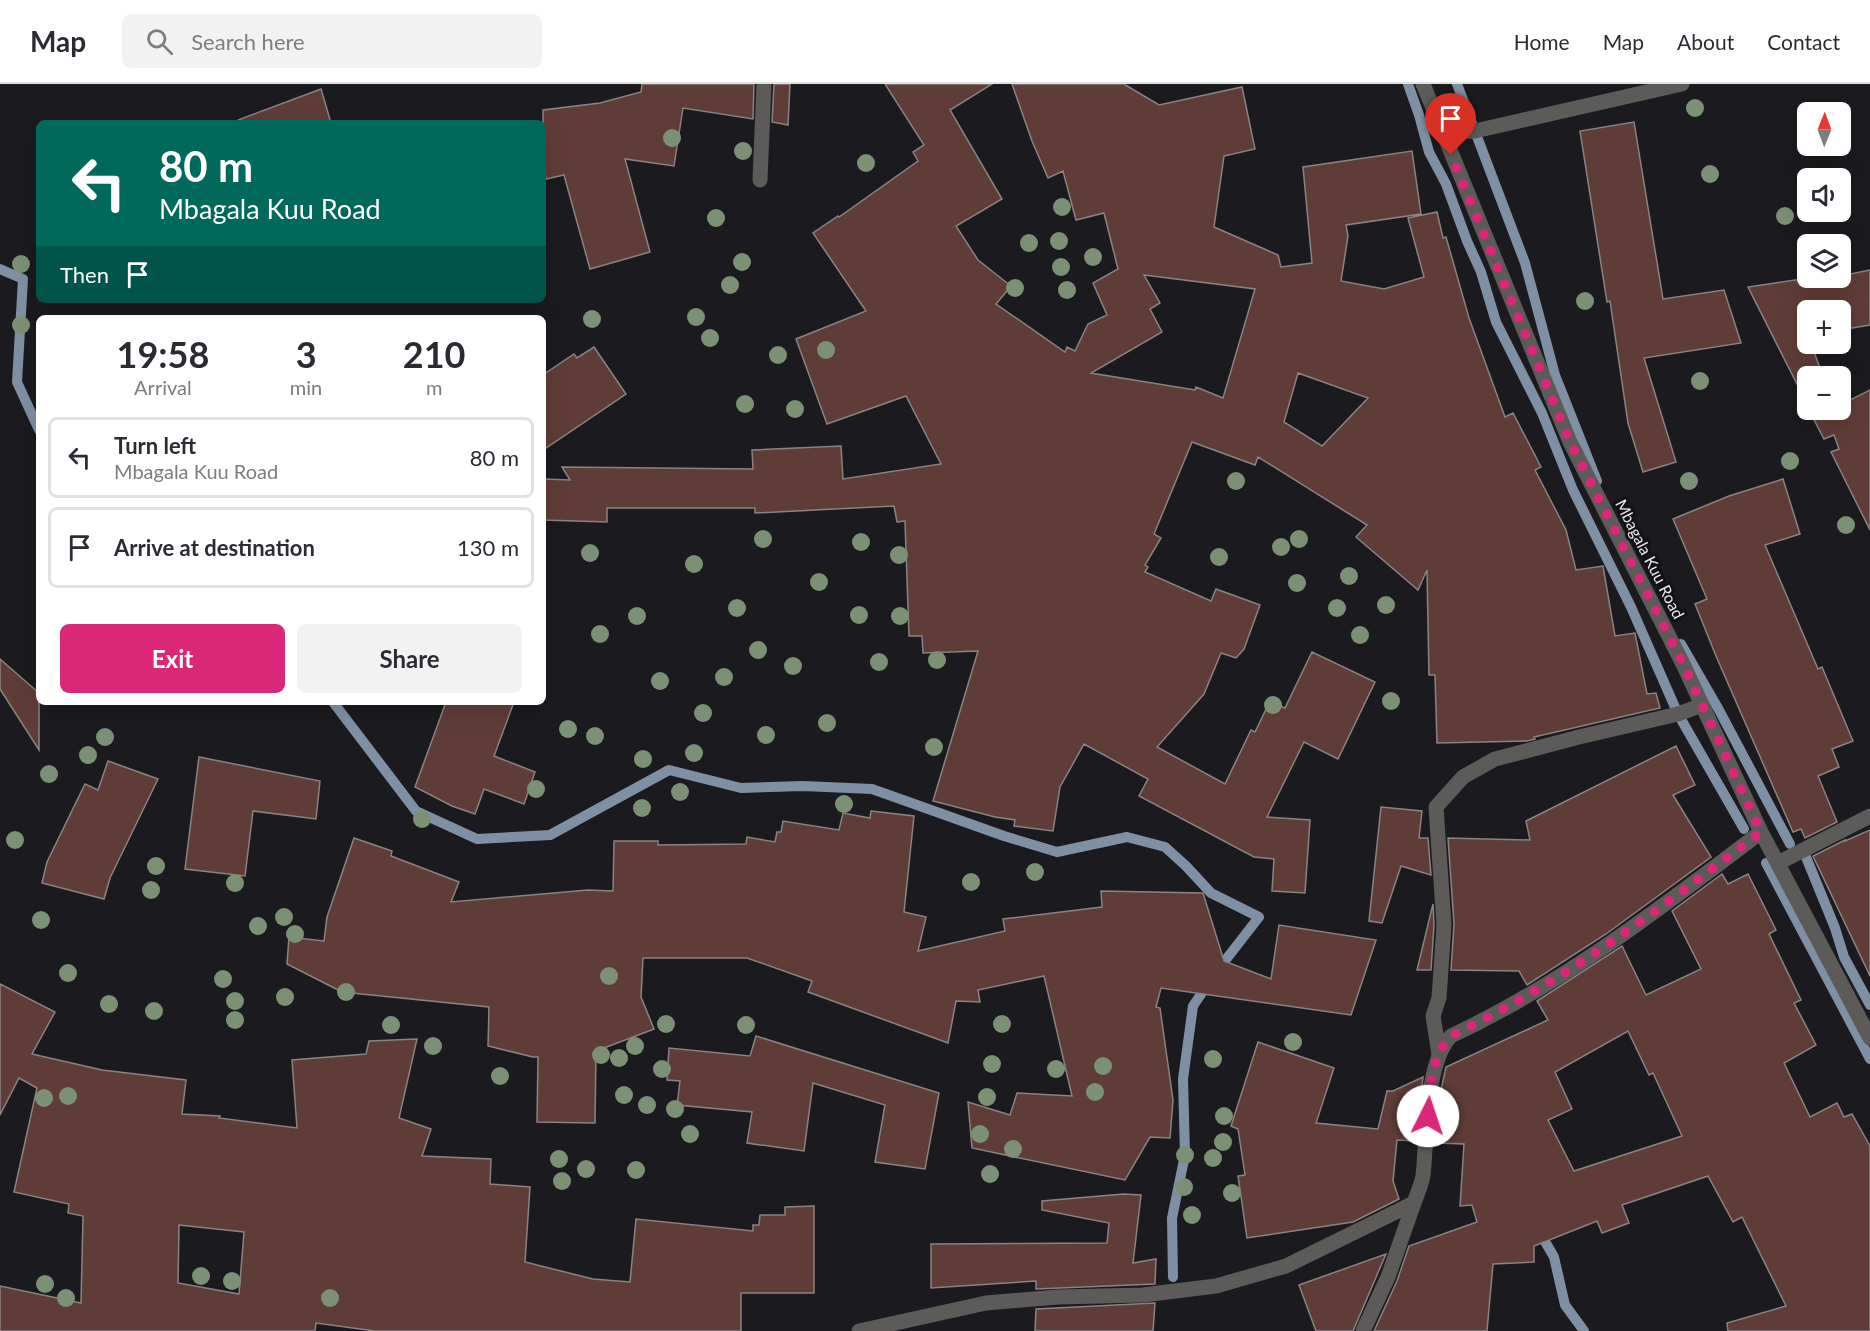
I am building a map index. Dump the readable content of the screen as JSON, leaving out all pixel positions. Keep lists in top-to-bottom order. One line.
{"streets":{"street":["Mbagala Kuu Road"]},"north":"top","page":{"header":"Map","search":"Search here","nav":["Home","Map","About","Contact"],"map_buttons":["+","−"],"turn":["80 m","Mbagala Kuu Road"],"then":"Then","eta":["19:58","Arrival","3","min","210","m"],"list":[{"name":"Turn left","note":"Mbagala Kuu Road","value":"80 m"},{"name":"Arrive at destination","value":"130 m"}],"buttons":["Exit","Share"]}}
